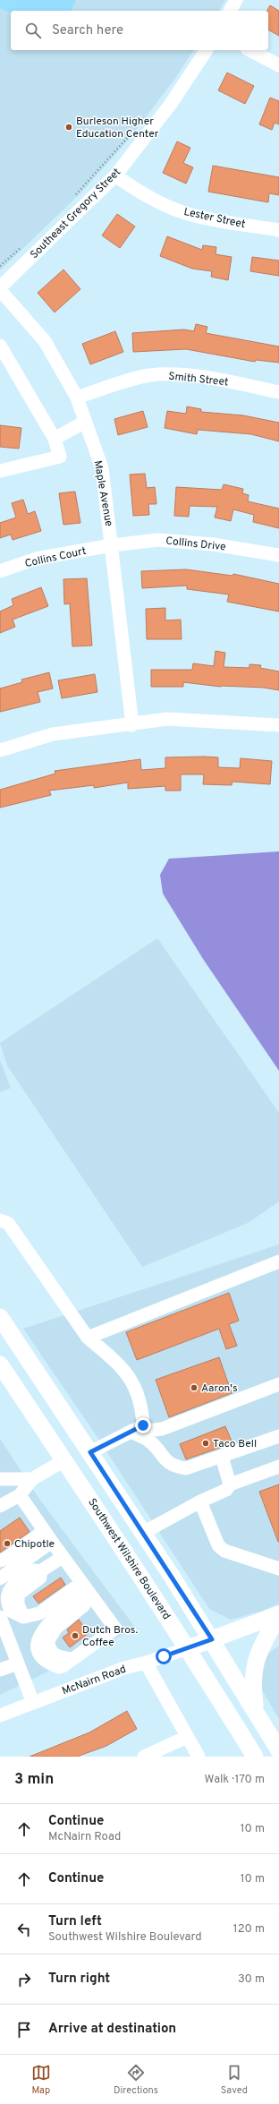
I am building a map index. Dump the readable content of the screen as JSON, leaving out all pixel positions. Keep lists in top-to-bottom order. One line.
{"streets":{"main road":["Southwest Wilshire Boulevard"],"street":["Southeast Gregory Street","Lester Street","Smith Street","Maple Avenue","Collins Drive","Collins Court","McNairn Road"]},"crossings":[["Southeast Gregory Street","Lester Street"],["Southeast Gregory Street","Maple Avenue"],["Smith Street","Maple Avenue"],["Maple Avenue","Collins Drive"],["Maple Avenue","Collins Court"],["Collins Drive","Collins Court"],["Southwest Wilshire Boulevard","McNairn Road"]],"places":["Burleson Higher Education Center","Aaron's","Taco Bell","Chipotle","Dutch Bros. Coffee"],"page":{"search":"Search here","heading":["3 min","Walk · 170 m"],"list":[["Continue","McNairn Road","10 m"],["Continue","10 m"],["Turn left","Southwest Wilshire Boulevard","120 m"],["Turn right","30 m"],"Arrive at destination"],"nav":["Map","Directions","Saved"]}}
